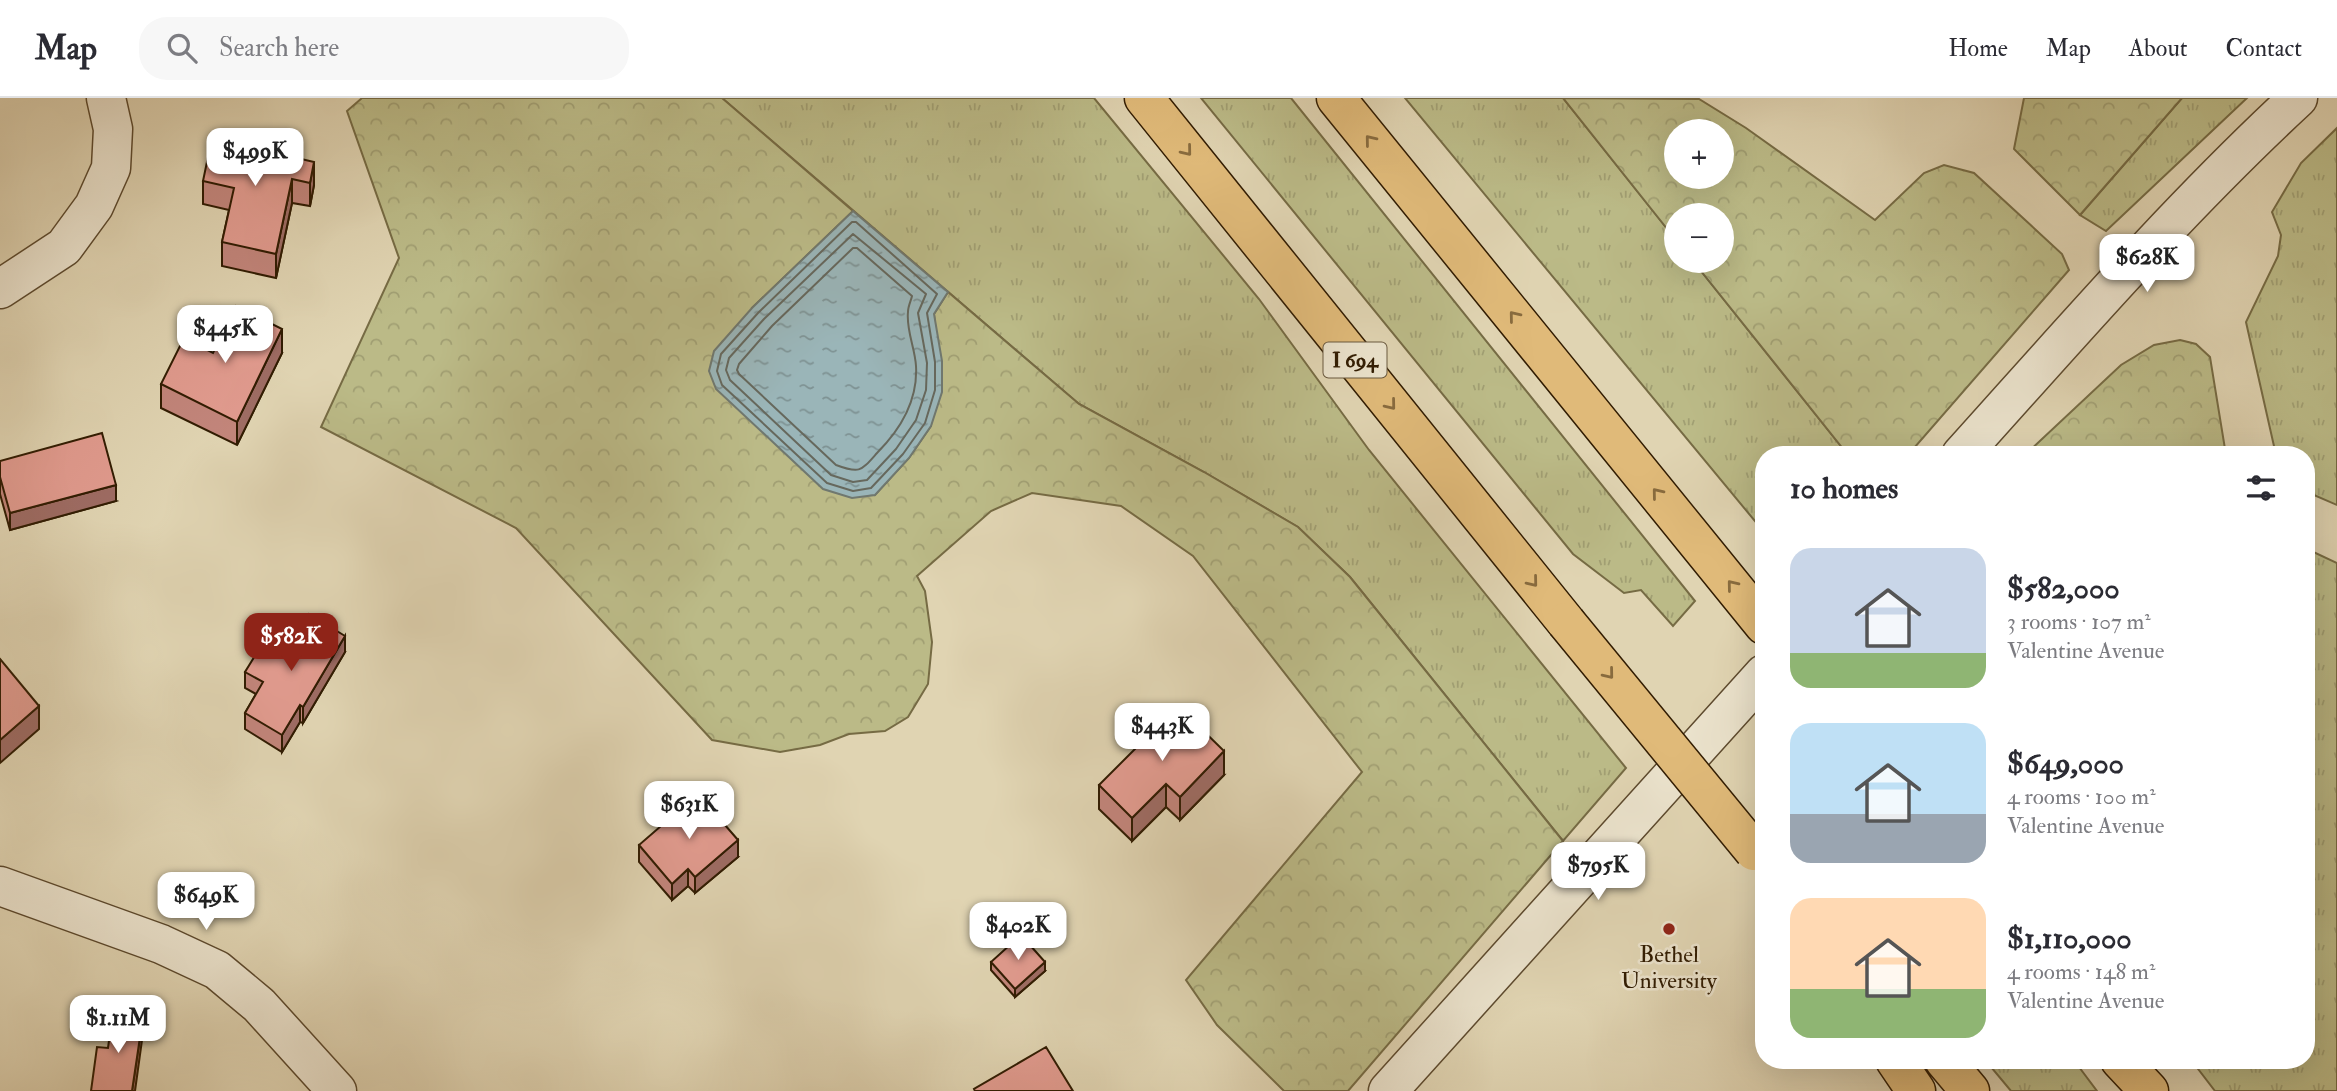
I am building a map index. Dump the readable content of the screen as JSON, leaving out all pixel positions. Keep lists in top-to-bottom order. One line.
{"streets":{"highway":["I 694"]},"places":["Bethel University"],"page":{"header":"Map","search":"Search here","nav":["Home","Map","About","Contact"],"map_buttons":["+","−"],"price":["$499K","$628K","$445K","$582K","$443K","$631K","$795K","$649K","$402K","$1.11M"],"heading":"10 homes","list":[{"name":"$582,000","note":"3 rooms · 107 m² · Valentine Avenue"},{"name":"$649,000","note":"4 rooms · 100 m² · Valentine Avenue"},{"name":"$1,110,000","note":"4 rooms · 148 m² · Valentine Avenue"}]}}
